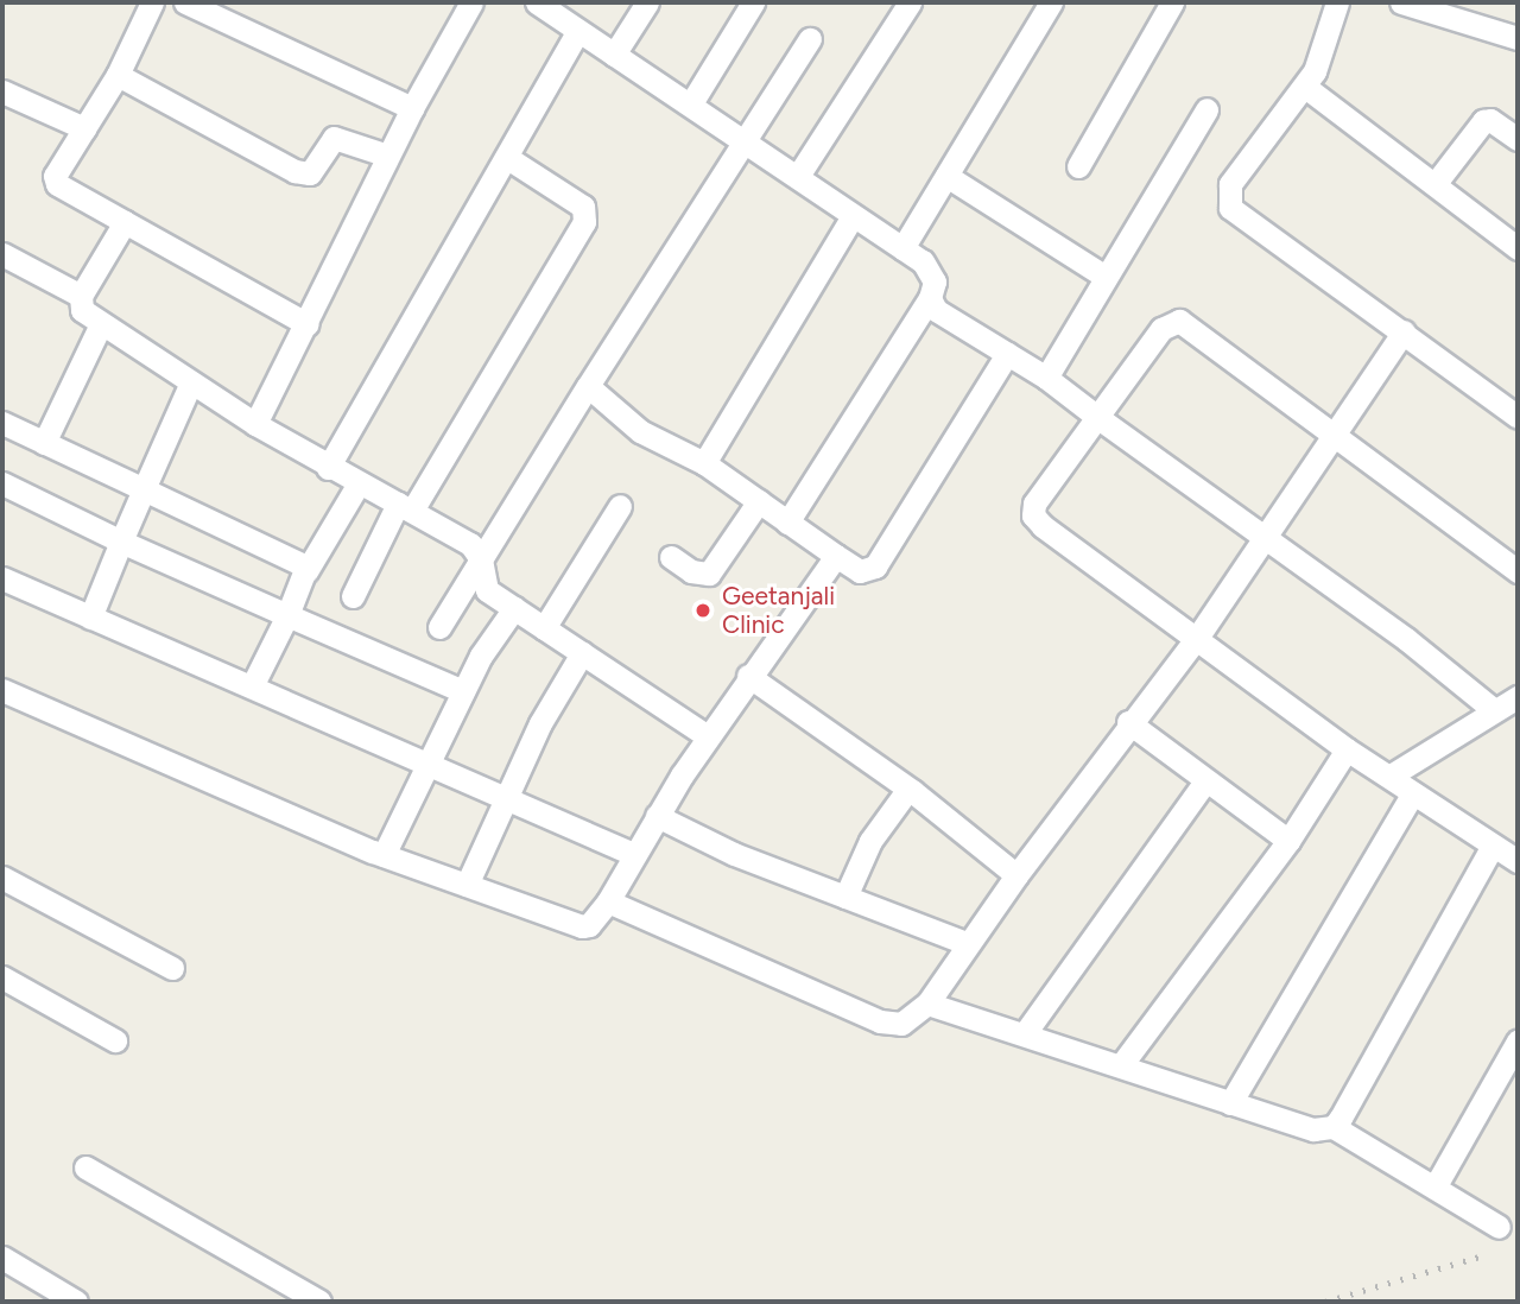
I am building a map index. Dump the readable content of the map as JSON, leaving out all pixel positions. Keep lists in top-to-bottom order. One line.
{"places":["Geetanjali Clinic"]}
